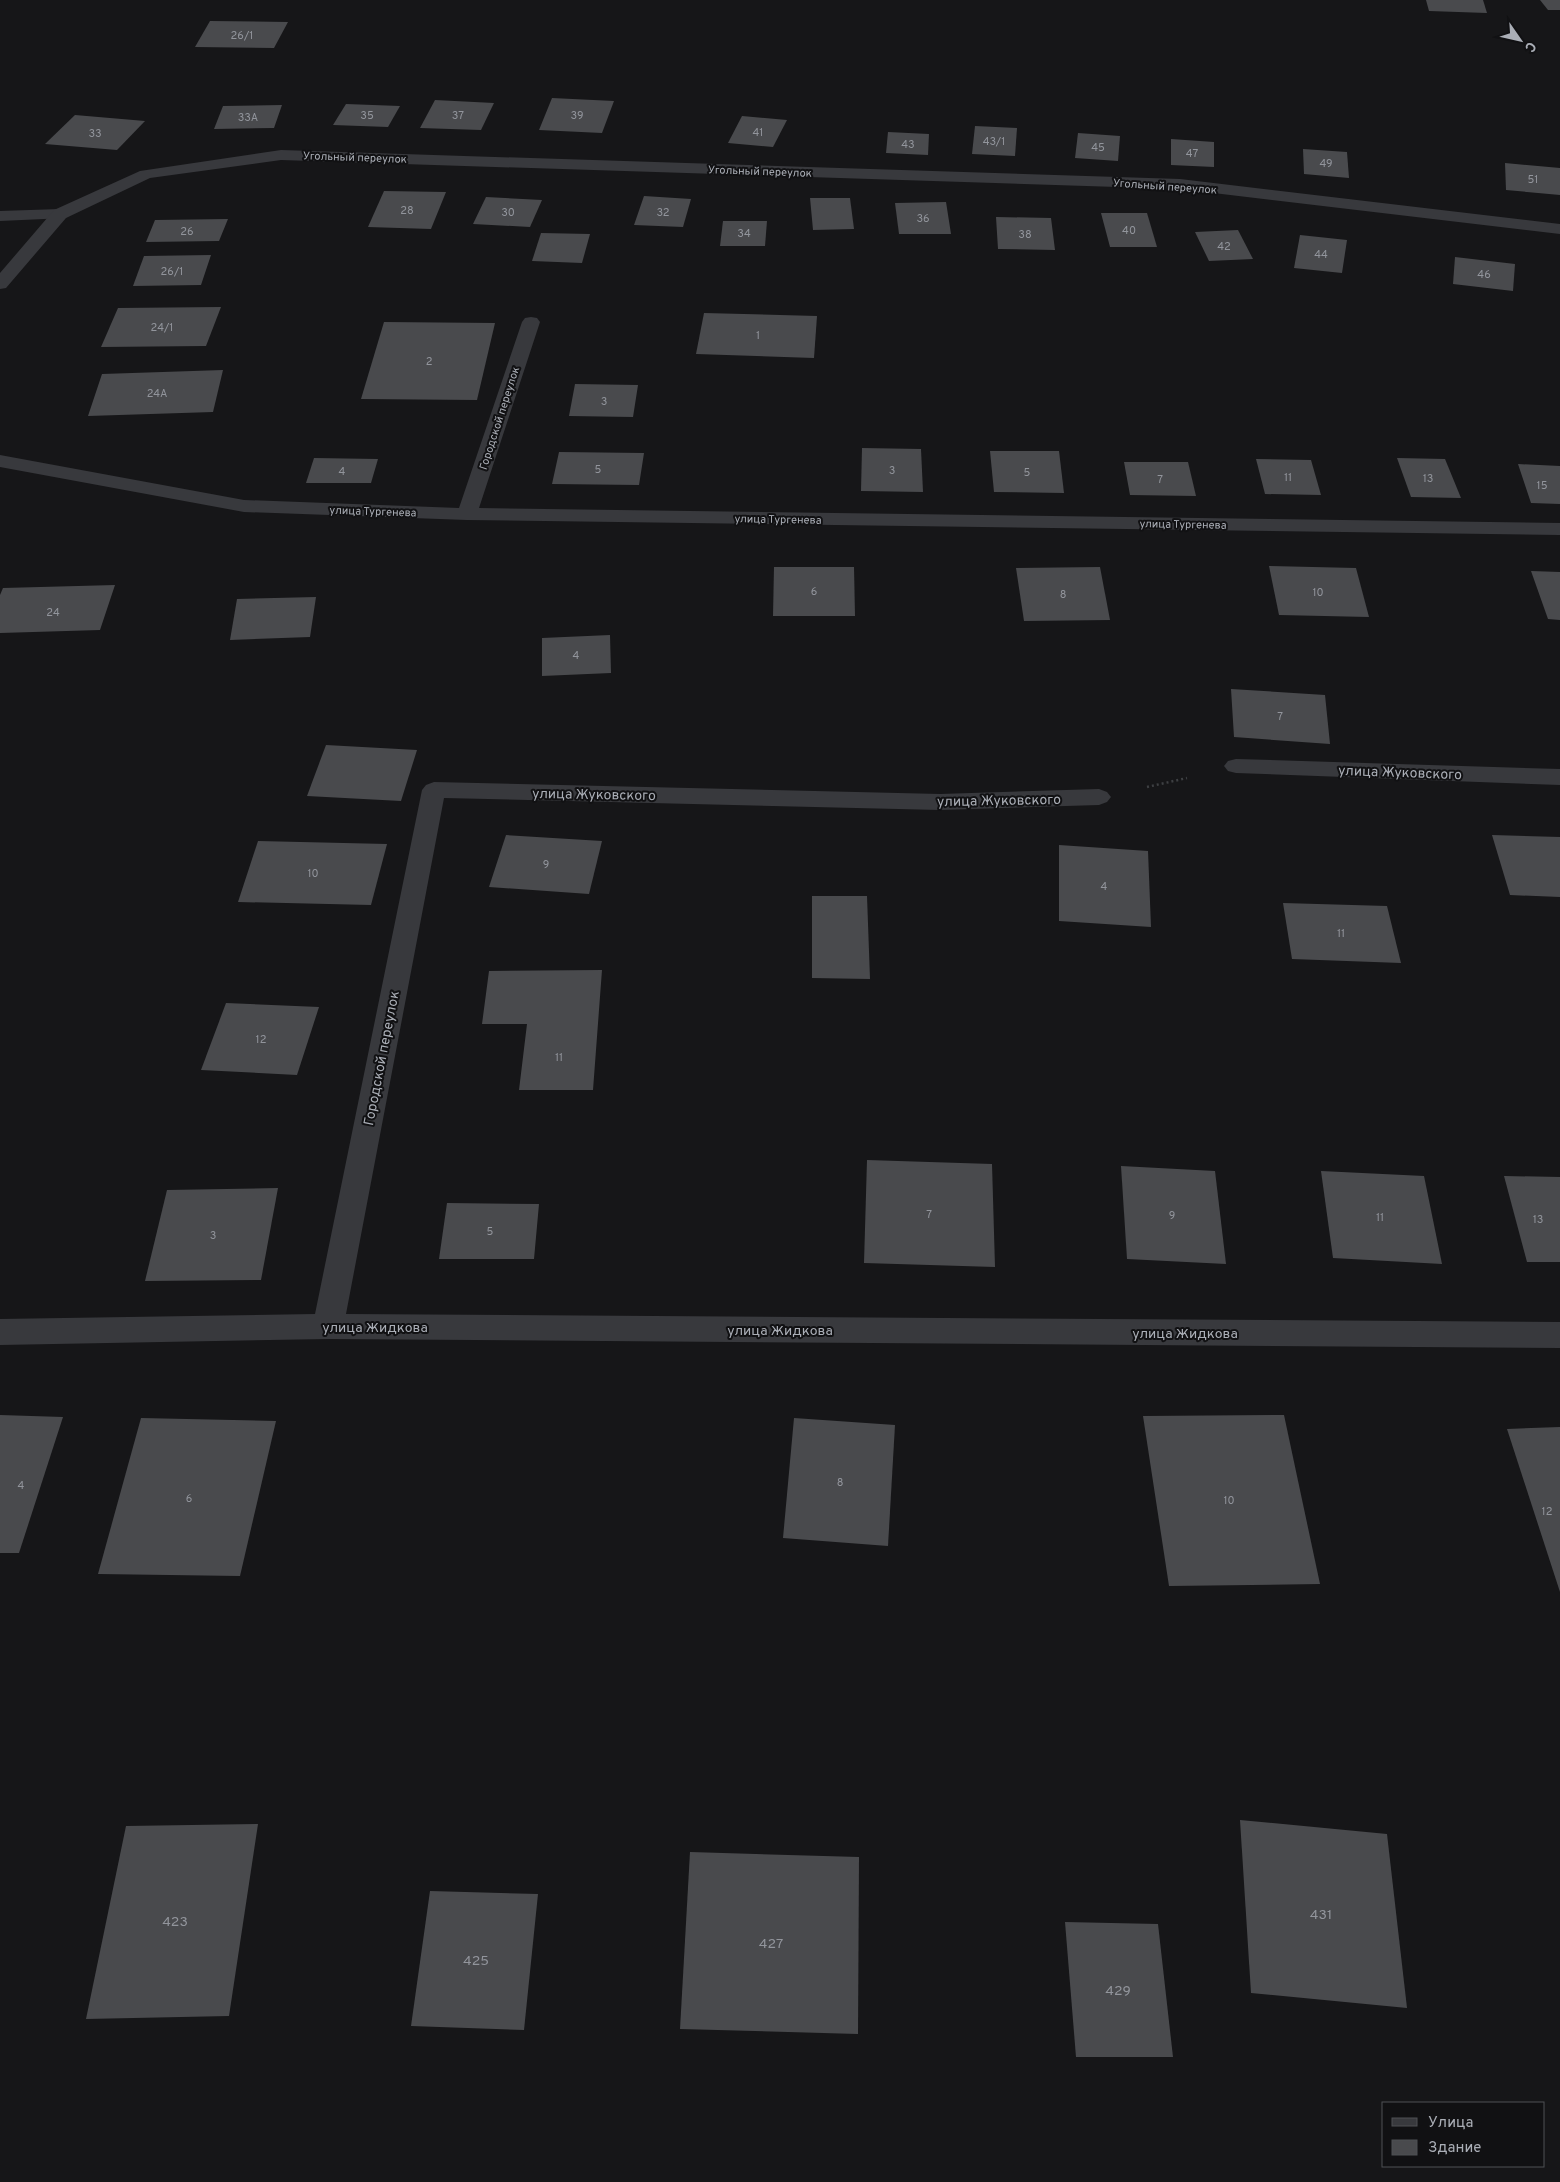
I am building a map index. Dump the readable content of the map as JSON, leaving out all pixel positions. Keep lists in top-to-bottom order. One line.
{"streets":{"street":["Угольный переулок","Городской переулок","улица Тургенева","улица Жуковского","улица Жидкова"]},"crossings":[["Городской переулок","улица Тургенева"],["Городской переулок","улица Жуковского"],["Городской переулок","улица Жидкова"]],"house_numbers":["26/1","35","37","39","33А","41","33","43/1","43","45","47","49","51","28","30","32","36","40","26","34","38","42","44","26/1","46","24/1","1","2","24А","3","5","3","4","5","11","13","7","15","6","10","8","24","4","7","9","10","4","11","12","11","7","9","11","13","5","3","8","4","6","10","12","431","423","427","425","429"],"legend":["Улица","Здание"],"north":"bottom right"}
